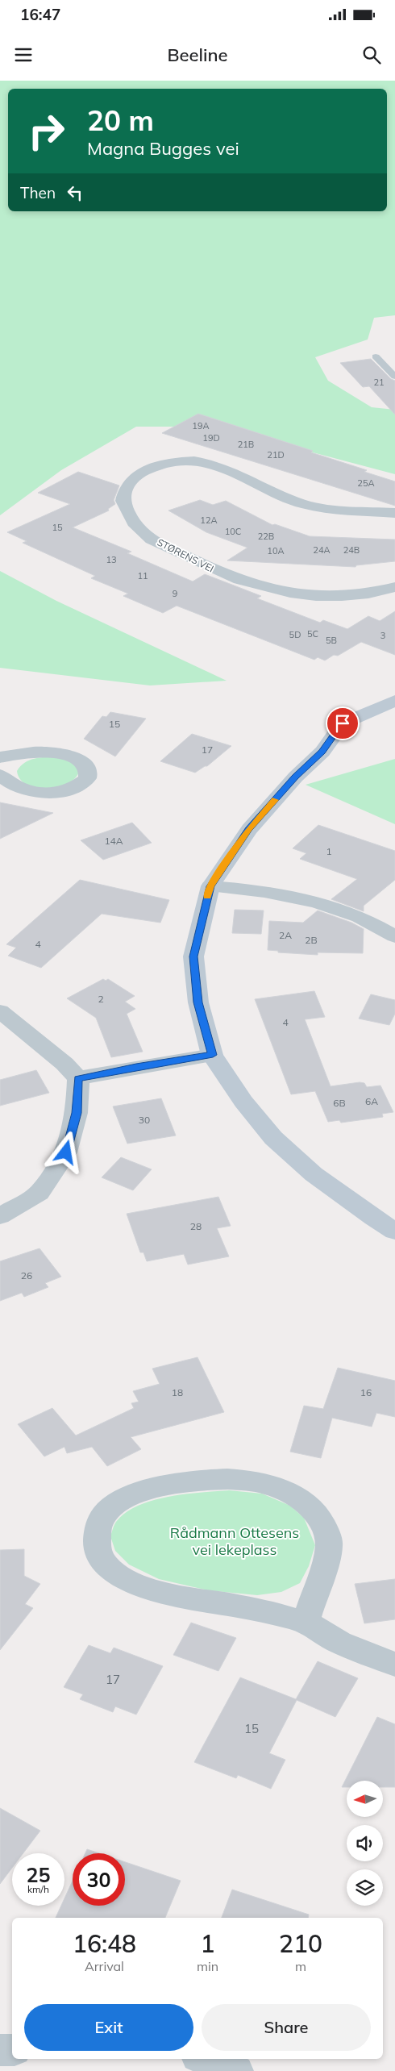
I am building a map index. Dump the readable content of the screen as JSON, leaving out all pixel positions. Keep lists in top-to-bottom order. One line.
{"streets":{"street":["STØRENS VEI"]},"parks":["Rådmann Ottesens vei lekeplass"],"house_numbers":["21","19A","19D","21B","21D","25A","12A","15","10C","22B","24A","24B","10A","13","11","9","5C","5D","3","5B","15","17","14A","1","2A","2B","4","2","4","6A","6B","30","28","26","18","16","17","15"],"north":"left","page":{"status":"16:47","header":"Beeline","turn":["20 m","Magna Bugges vei"],"then":"Then","speed":"25 km/h","limit":"30","eta":["16:48","Arrival","1","min","210","m"],"buttons":["Exit","Share"]}}
